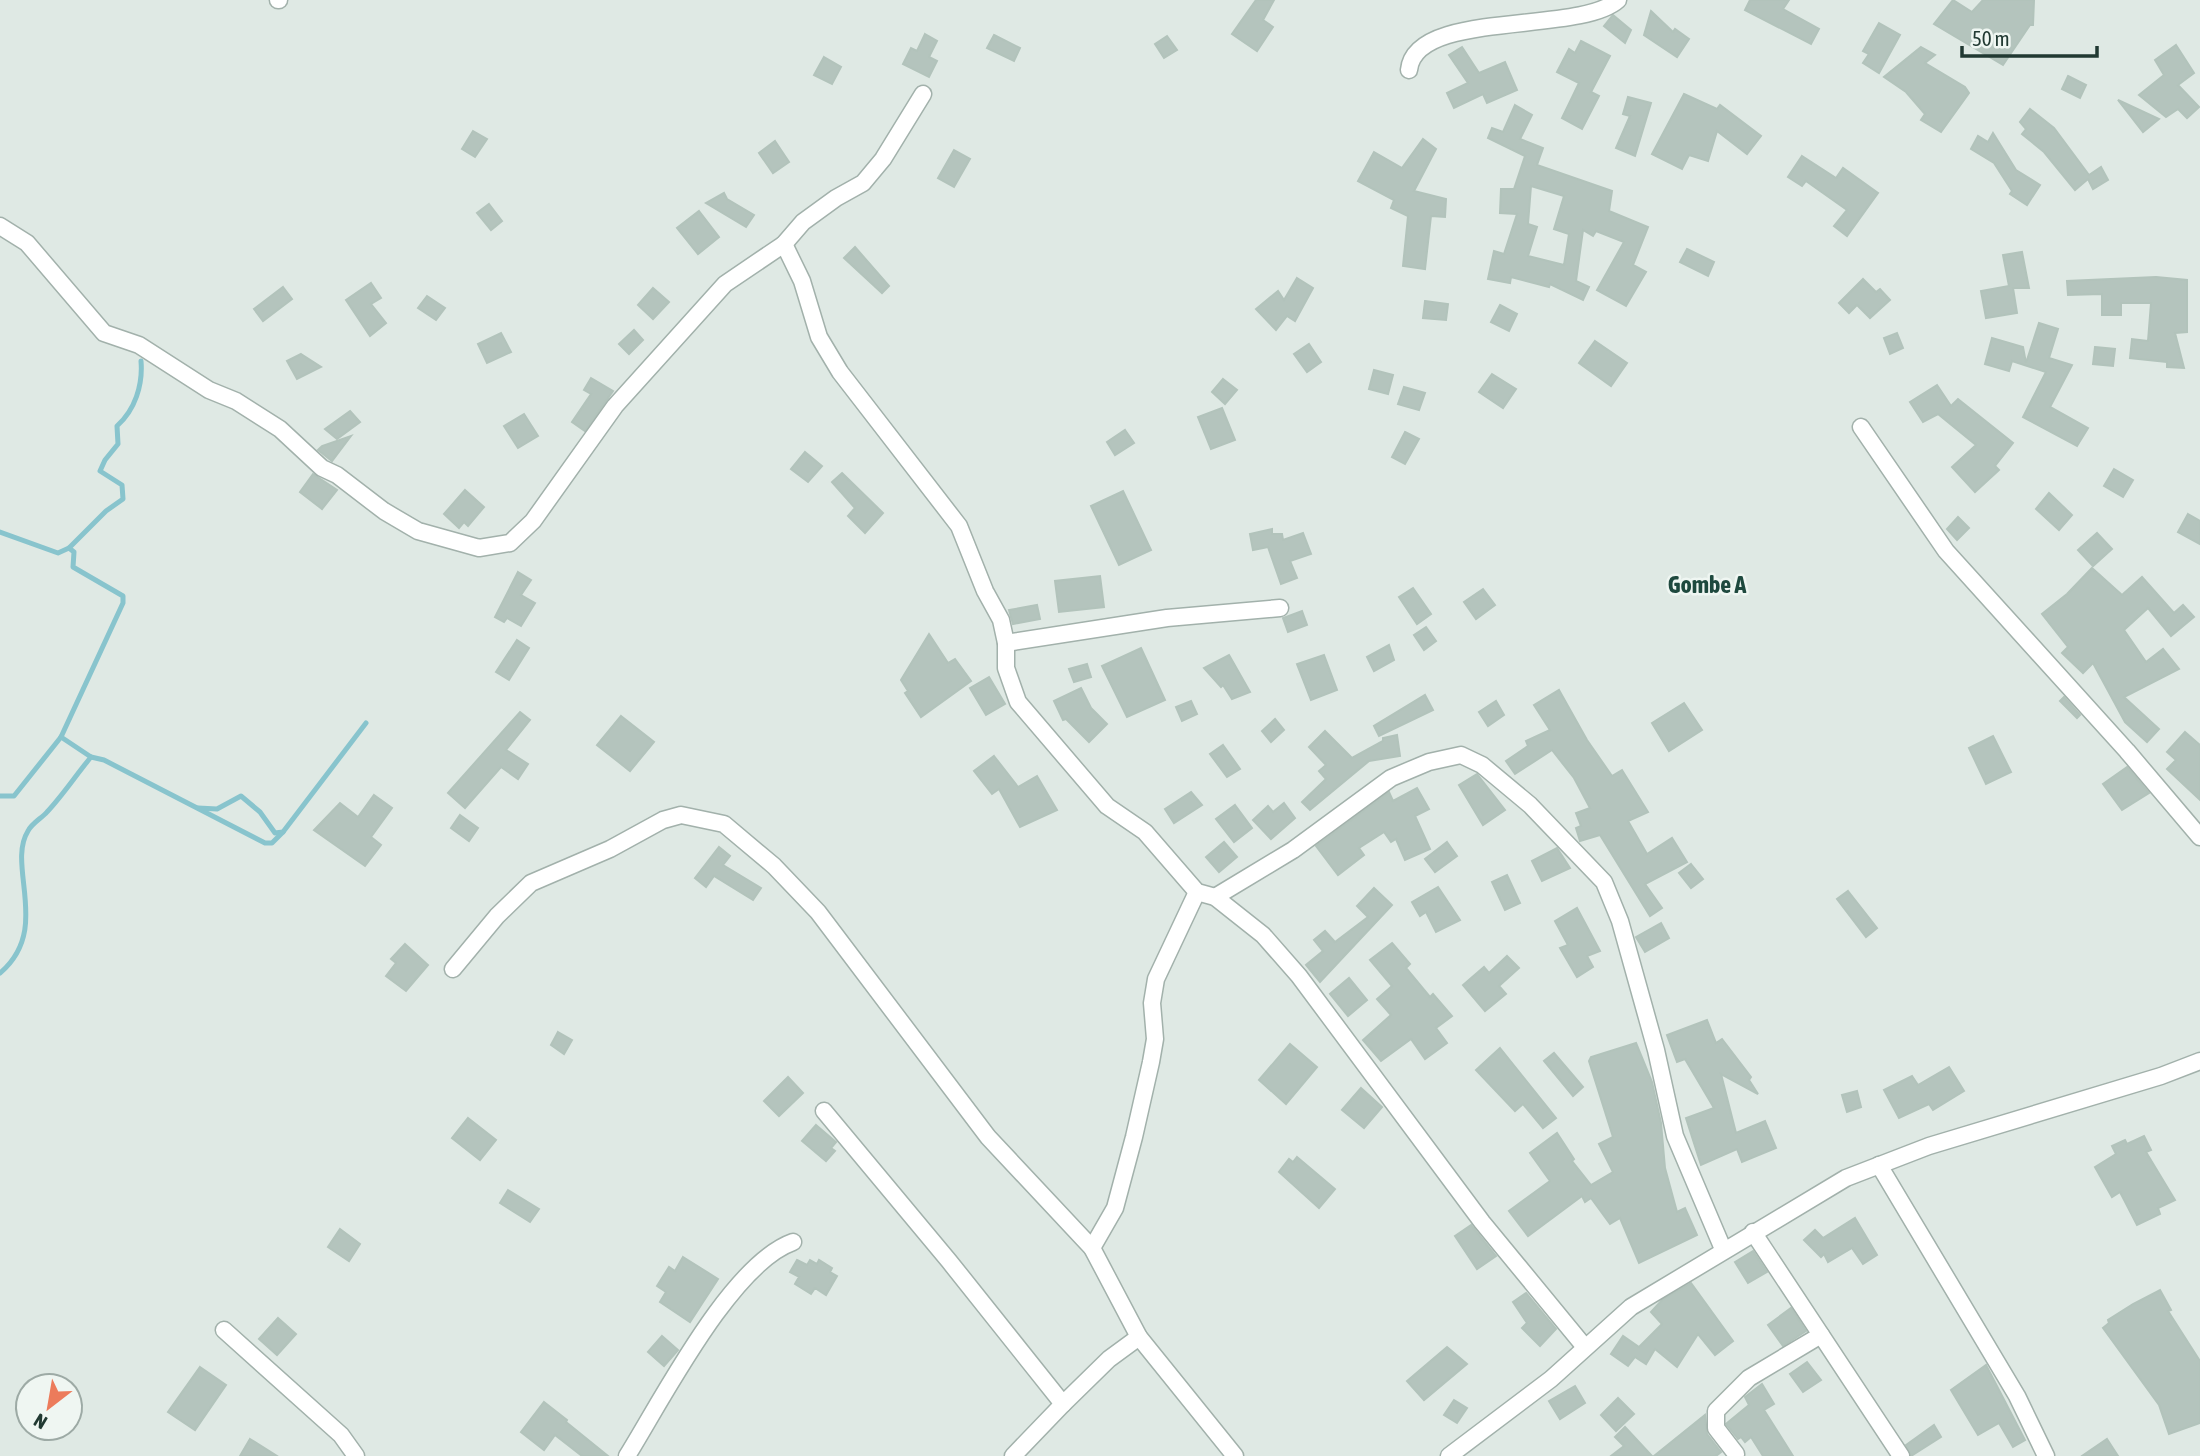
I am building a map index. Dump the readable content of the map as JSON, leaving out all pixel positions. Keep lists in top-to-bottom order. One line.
{"districts":["Gombe A"],"scale_bar":"50 m","north":"bottom left"}
